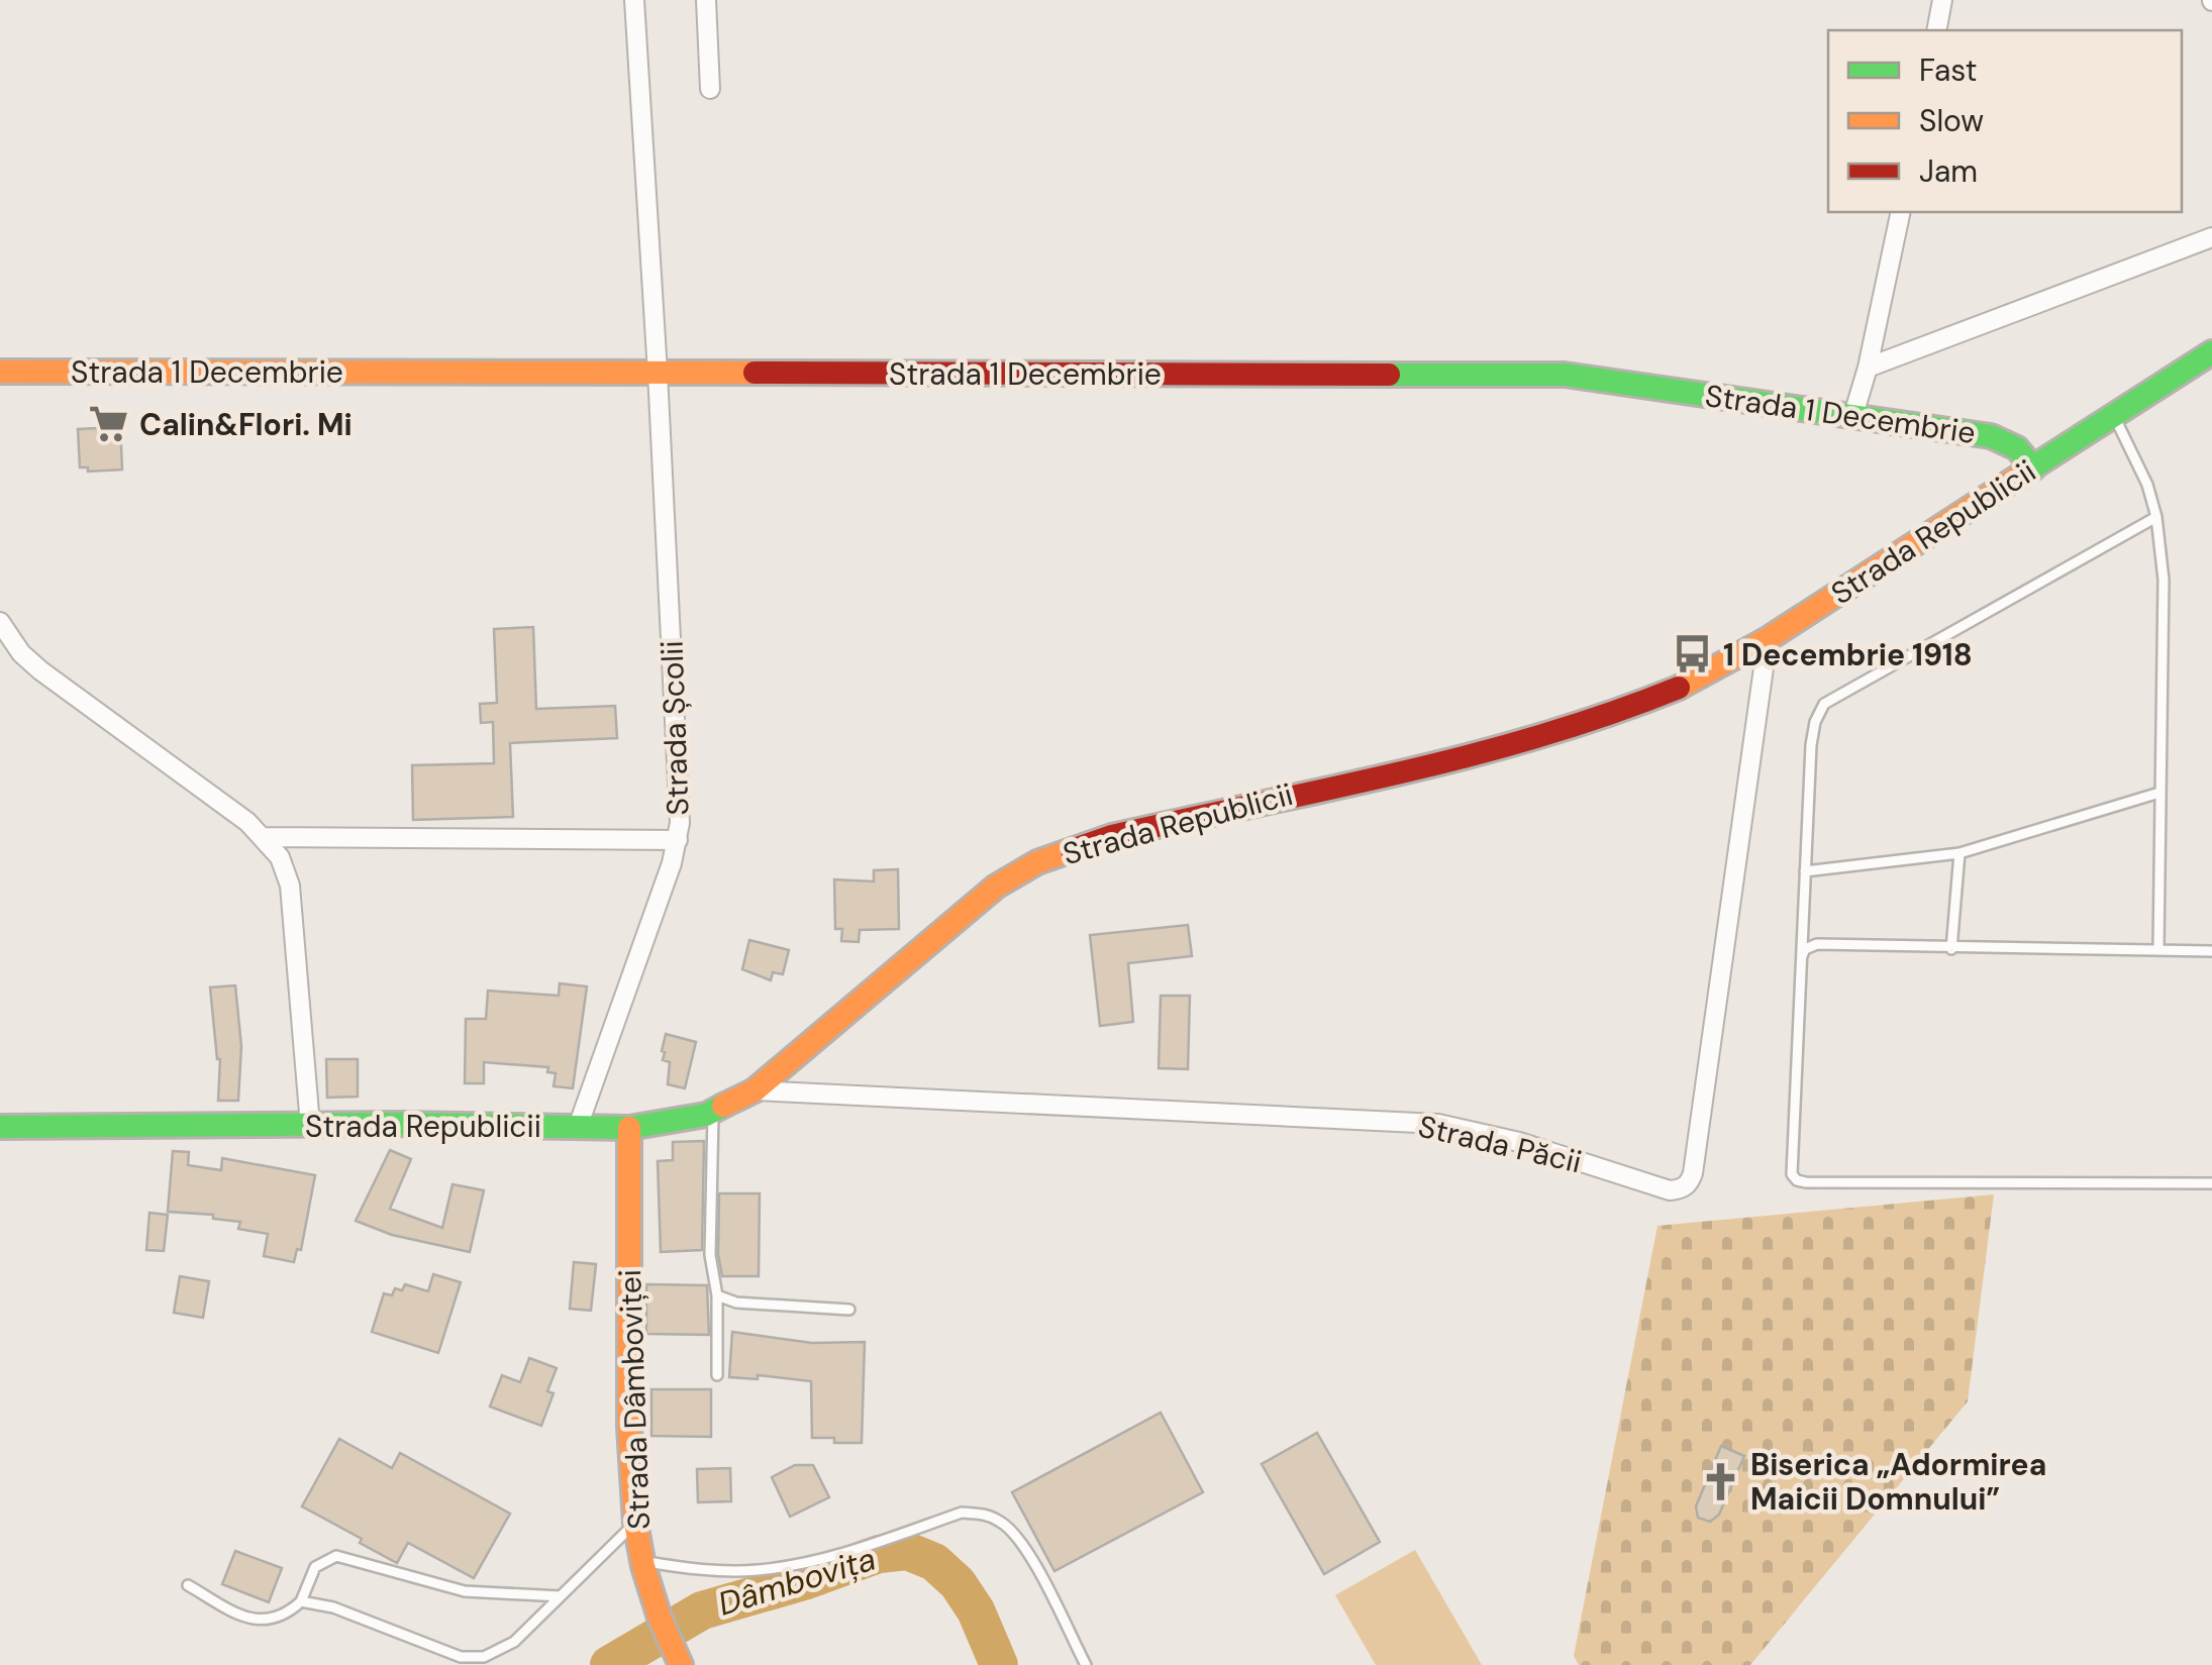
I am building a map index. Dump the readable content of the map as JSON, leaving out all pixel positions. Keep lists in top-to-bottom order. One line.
{"streets":{"street":["Strada 1 Decembrie","Strada Republicii","Strada Școlii","Strada Păcii","Strada Dâmboviței"]},"crossings":[["Strada 1 Decembrie","Strada Republicii"],["Strada 1 Decembrie","Strada Școlii"],["Strada Republicii","Strada Școlii"],["Strada Republicii","Strada Păcii"],["Strada Republicii","Strada Dâmboviței"]],"water":["Dâmbovița"],"places":{"supermarket":["Calin&Flori. Mi"],"bus stop":["1 Decembrie 1918"],"church":["Biserica „Adormirea Maicii Domnului”"]},"legend":["Fast","Slow","Jam"]}
